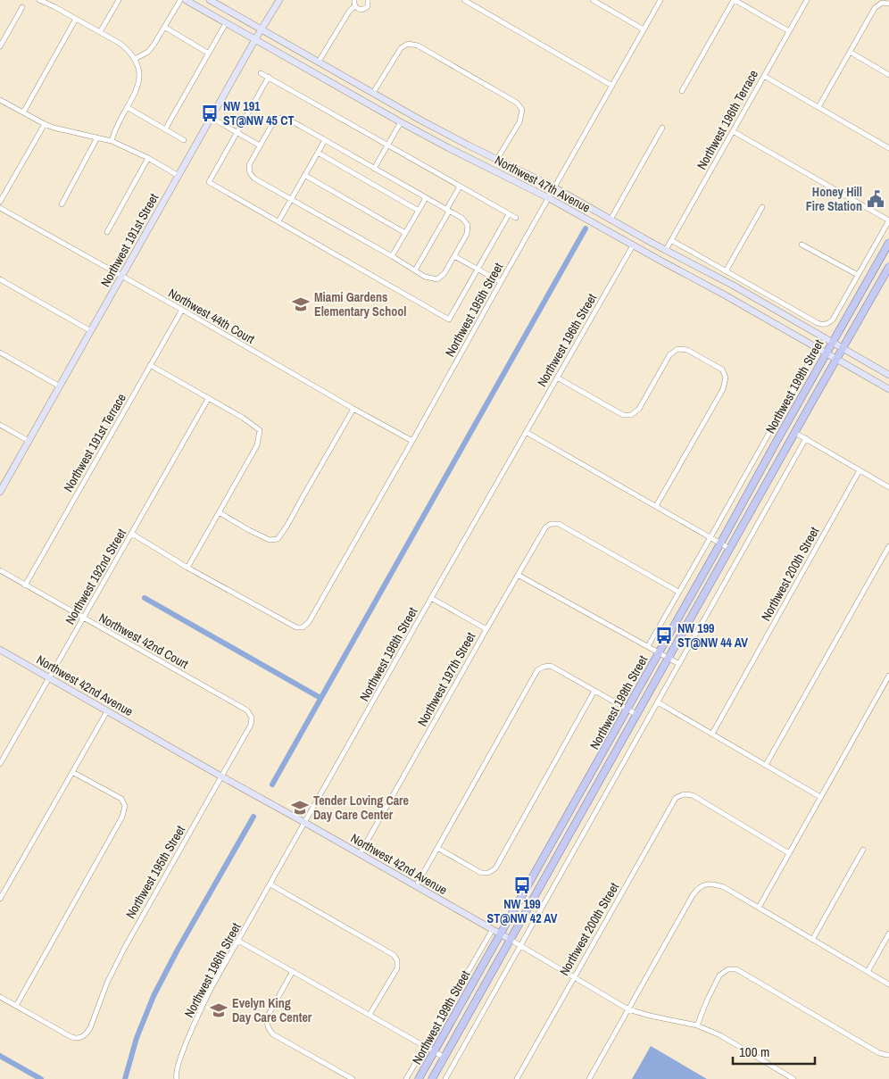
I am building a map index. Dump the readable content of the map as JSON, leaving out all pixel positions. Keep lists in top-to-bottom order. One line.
{"streets":{"main road":["Northwest 47th Avenue","Northwest 191st Street","Northwest 199th Street","Northwest 42nd Avenue"],"street":["Northwest 196th Terrace","Northwest 195th Street","Northwest 44th Court","Northwest 196th Street","Northwest 191st Terrace","Northwest 200th Street","Northwest 192nd Street","Northwest 42nd Court","Northwest 197th Street"]},"crossings":[["Northwest 196th Terrace","Northwest 47th Avenue"],["Northwest 47th Avenue","Northwest 191st Street"],["Northwest 47th Avenue","Northwest 195th Street"],["Northwest 47th Avenue","Northwest 196th Street"],["Northwest 47th Avenue","Northwest 199th Street"],["Northwest 191st Street","Northwest 44th Court"],["Northwest 195th Street","Northwest 44th Court"],["Northwest 195th Street","Northwest 42nd Court"],["Northwest 195th Street","Northwest 42nd Avenue"],["Northwest 44th Court","Northwest 191st Terrace"],["Northwest 196th Street","Northwest 42nd Avenue"],["Northwest 199th Street","Northwest 42nd Avenue"],["Northwest 191st Terrace","Northwest 42nd Court"],["Northwest 200th Street","Northwest 42nd Avenue"],["Northwest 192nd Street","Northwest 42nd Court"],["Northwest 192nd Street","Northwest 42nd Avenue"],["Northwest 197th Street","Northwest 42nd Avenue"]],"places":{"bus stop":["NW 191 ST@NW 45 CT","NW 199 ST@NW 44 AV","NW 199 ST@NW 42 AV"],"public building":["Honey Hill Fire Station"],"school or university":["Miami Gardens Elementary School","Tender Loving Care Day Care Center","Evelyn King Day Care Center"]},"scale_bar":"100 m"}
